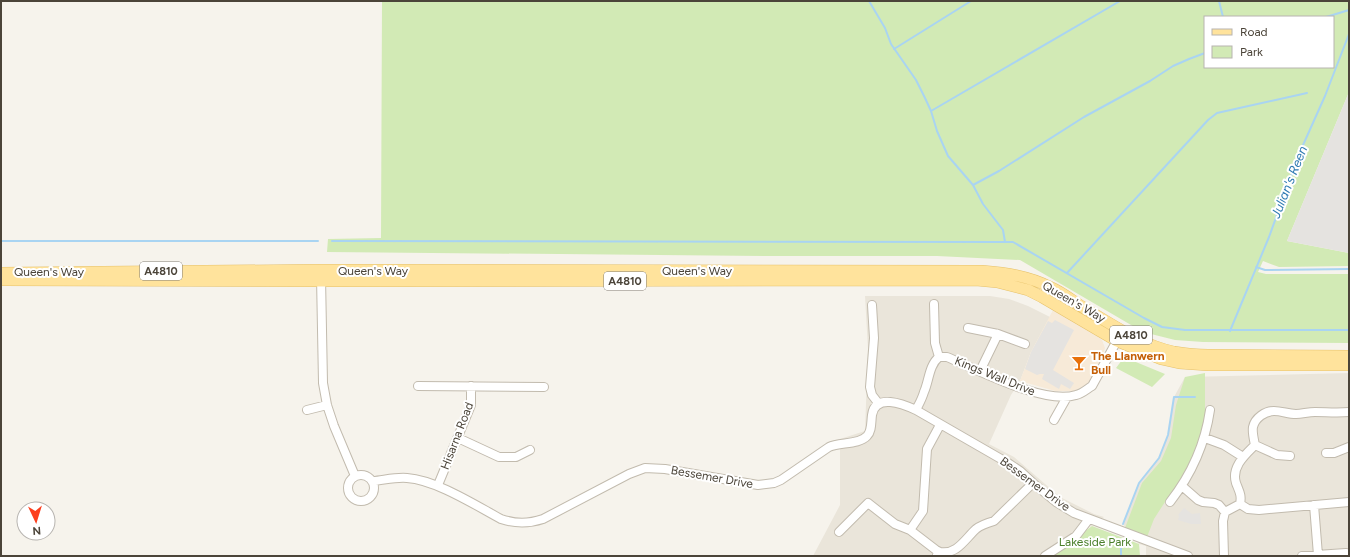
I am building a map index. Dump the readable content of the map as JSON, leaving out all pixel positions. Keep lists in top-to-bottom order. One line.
{"streets":{"main road":["A4810","Queen's Way"],"street":["Kings Wall Drive","Hisarna Road","Bessemer Drive"]},"crossings":[["Queen's Way","Kings Wall Drive"],["Kings Wall Drive","Bessemer Drive"],["Hisarna Road","Bessemer Drive"]],"water":["Julian's Reen"],"parks":["Lakeside Park"],"places":{"bar":["The Llanwern Bull"]},"legend":["Road","Park"],"north":"bottom"}
